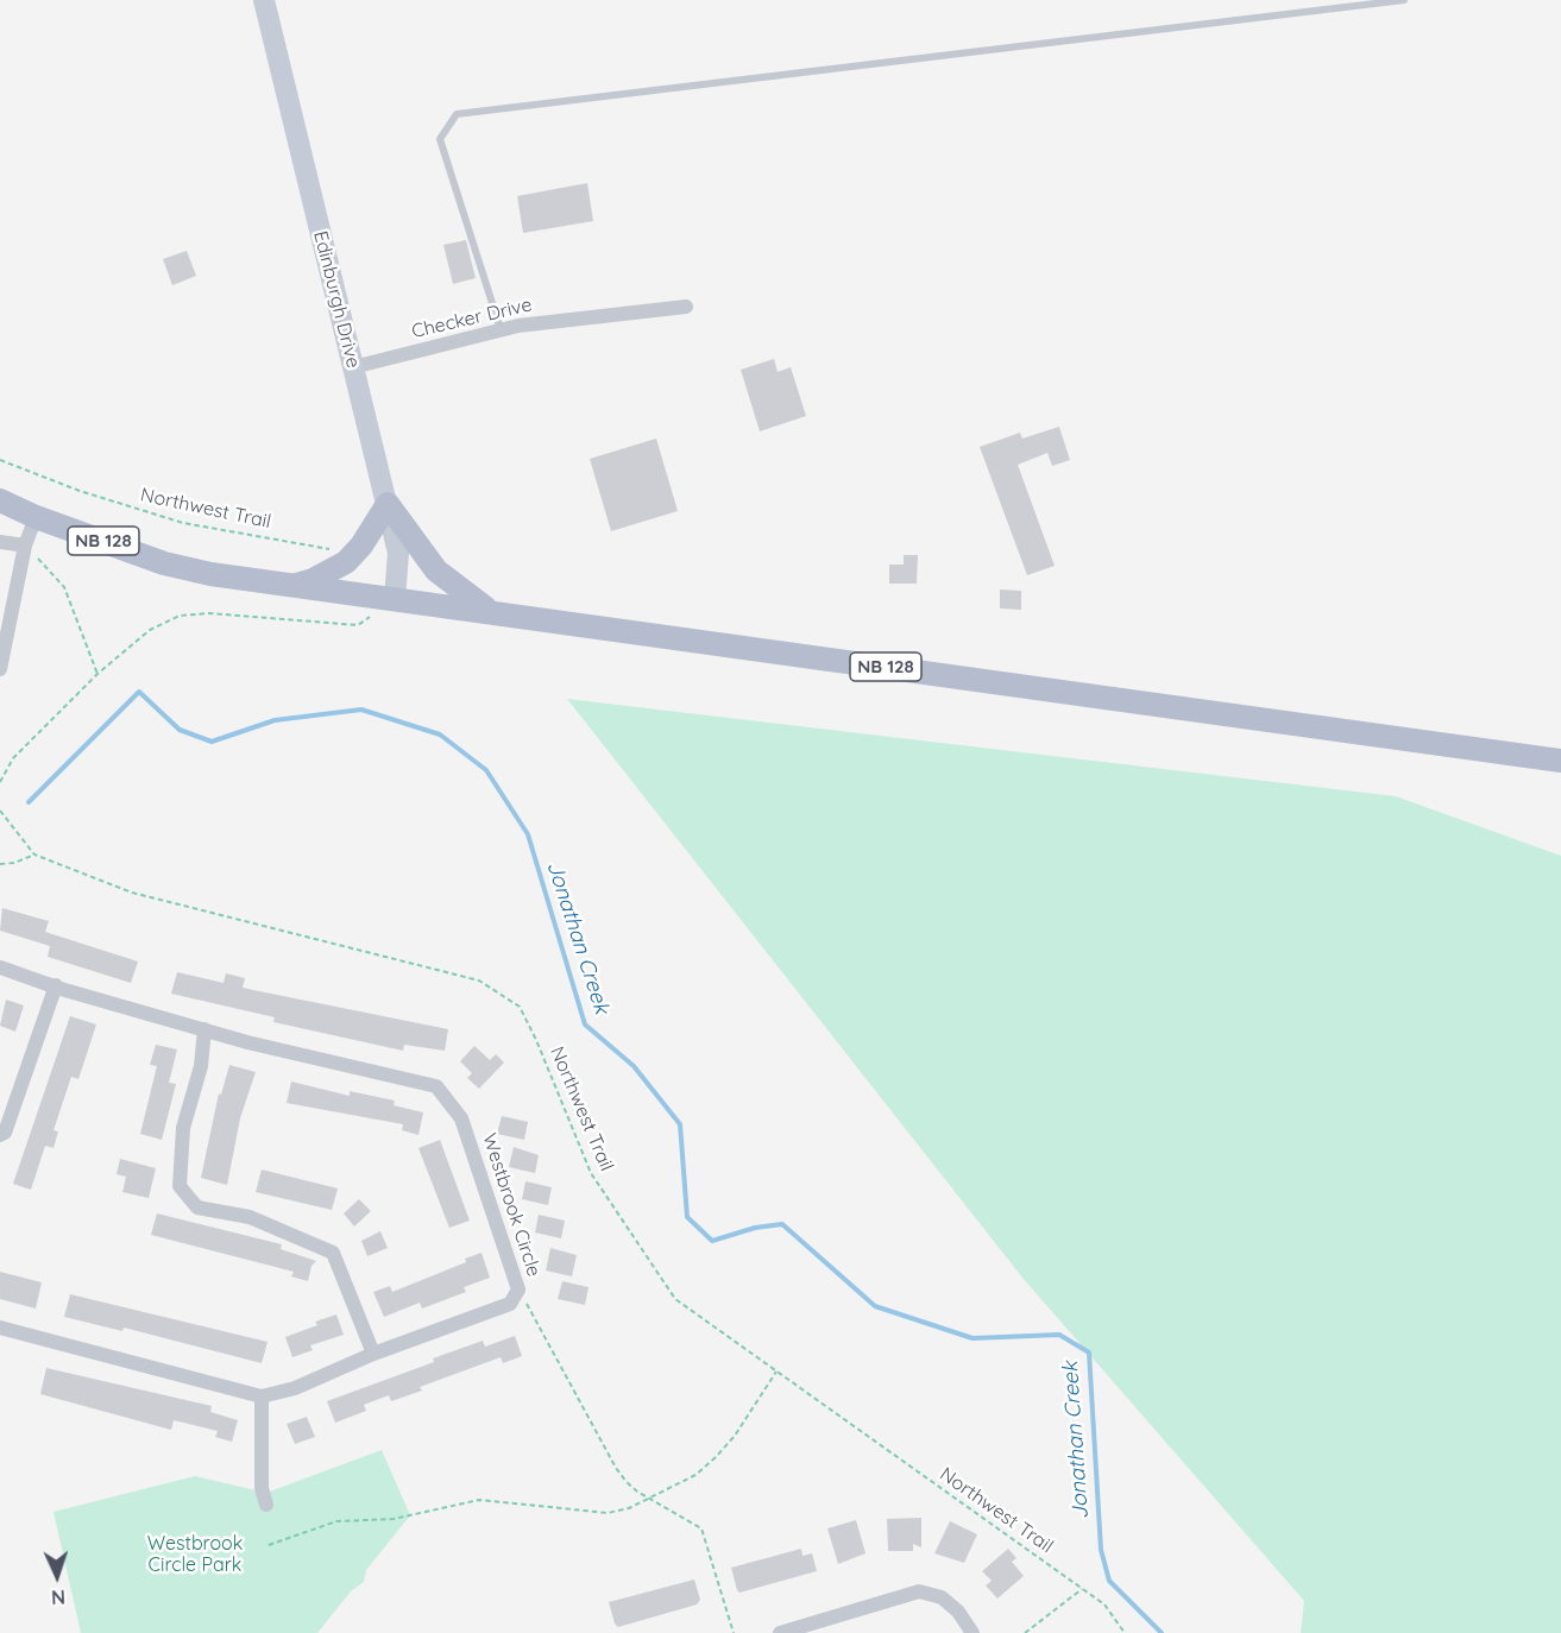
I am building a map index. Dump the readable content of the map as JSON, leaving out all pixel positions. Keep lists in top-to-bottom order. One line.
{"streets":{"main road":["NB 128"],"street":["Edinburgh Drive","Checker Drive","Westbrook Circle"],"path":["Northwest Trail"]},"crossings":[["Edinburgh Drive","Checker Drive"],["Edinburgh Drive","NB 128"]],"water":["Jonathan Creek"],"parks":["Westbrook Circle Park"],"north":"bottom"}
